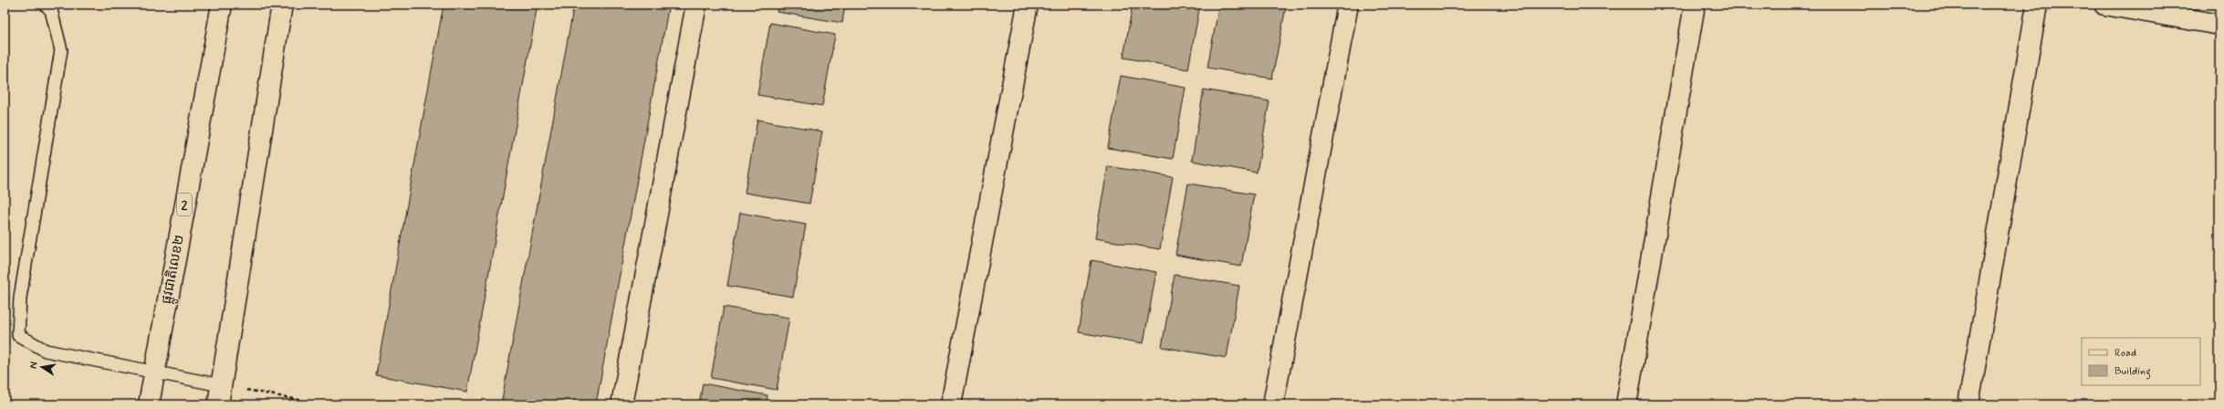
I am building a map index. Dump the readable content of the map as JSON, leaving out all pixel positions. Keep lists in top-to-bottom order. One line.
{"streets":{"main road":["2","ផ្លូវជាតិលេខ២"]},"legend":["Road","Building"],"north":"left"}
